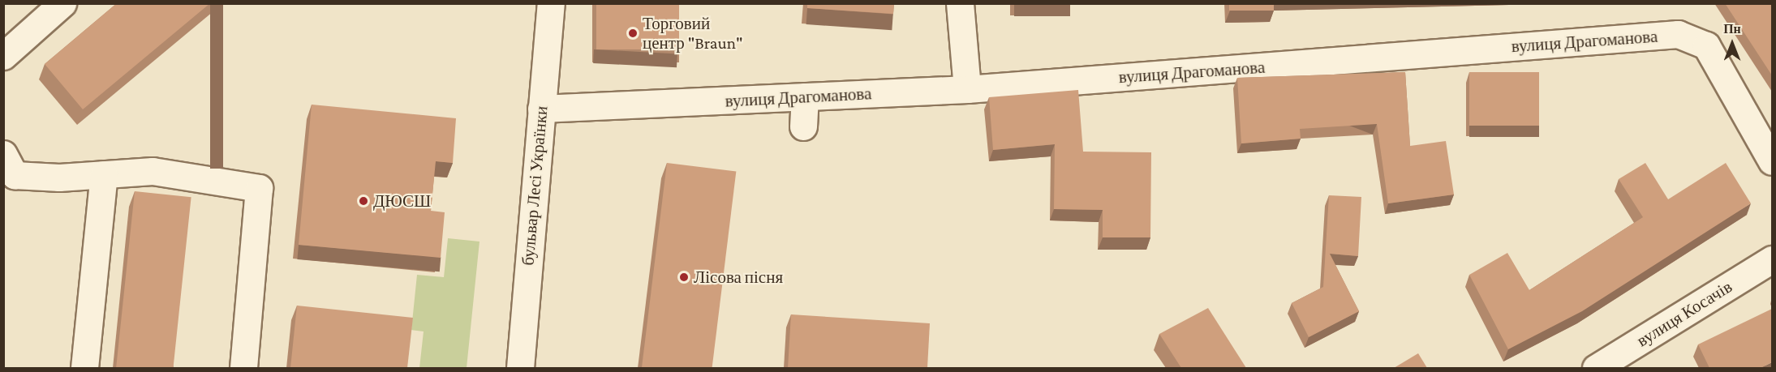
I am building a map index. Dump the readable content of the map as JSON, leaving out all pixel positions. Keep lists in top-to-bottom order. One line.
{"streets":{"street":["вулиця Драгоманова","бульвар Лесі Українки","вулиця Косачів"]},"crossings":[["вулиця Драгоманова","бульвар Лесі Українки"]],"places":["Торговий центр \"Braun\"","ДЮСШ","Лісова пісня"],"north":"top"}
